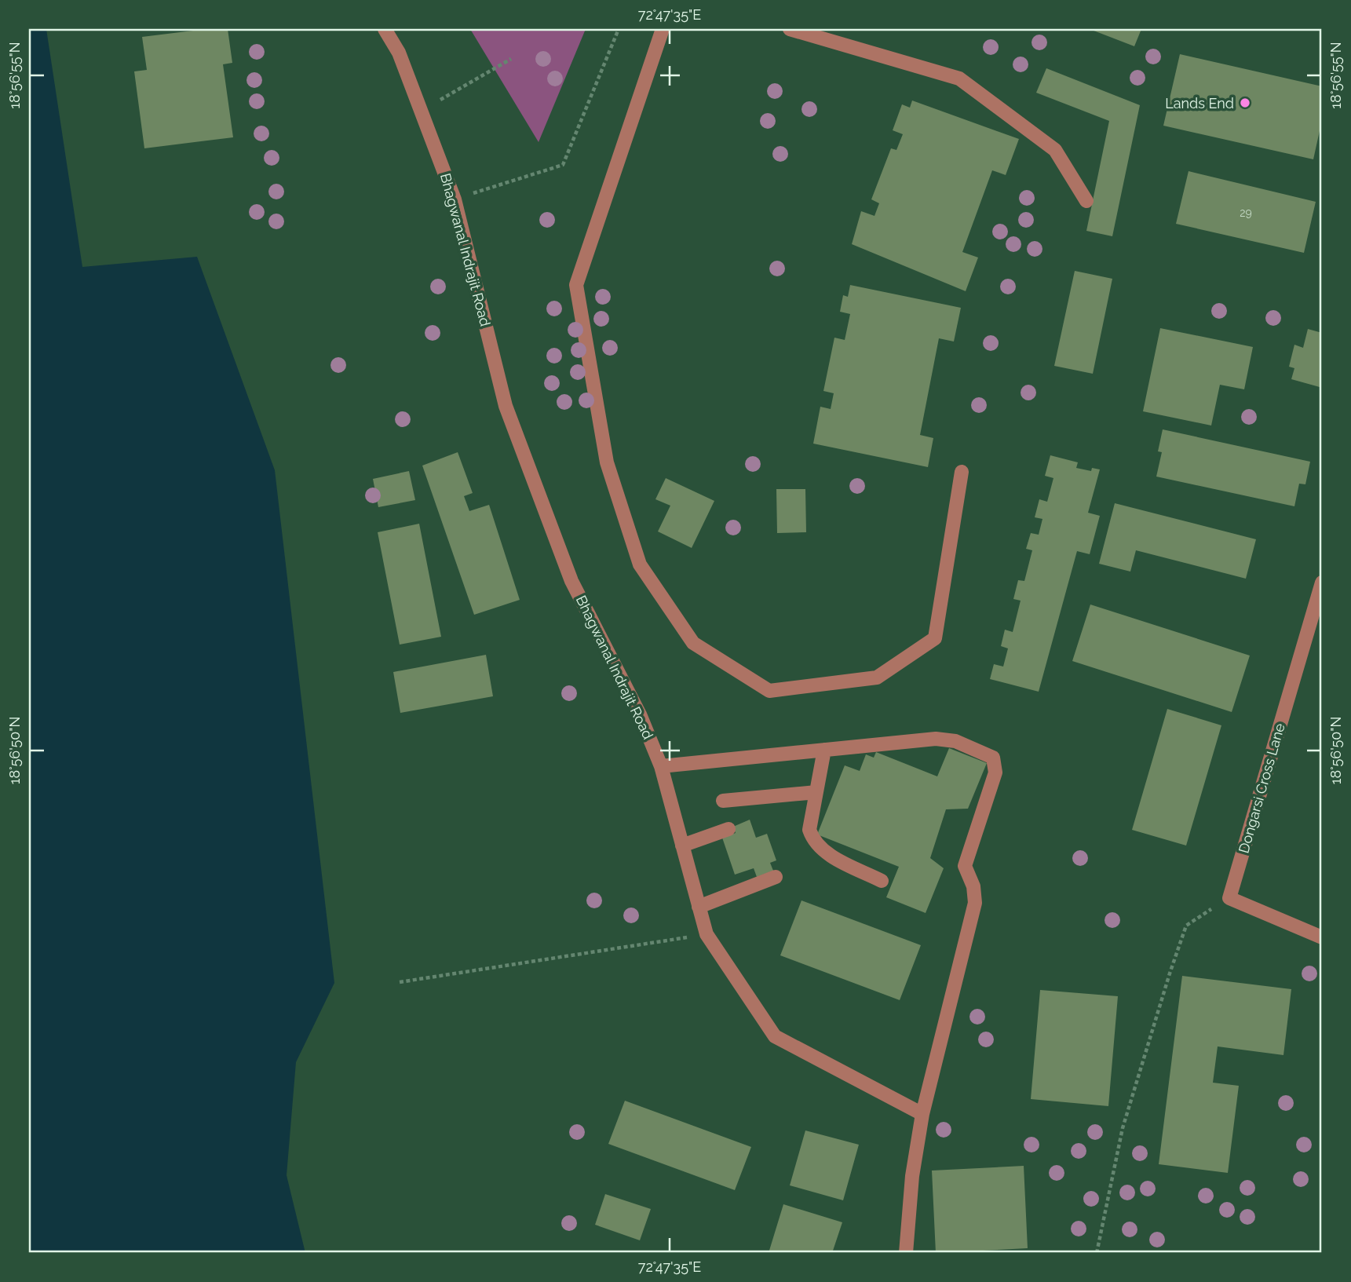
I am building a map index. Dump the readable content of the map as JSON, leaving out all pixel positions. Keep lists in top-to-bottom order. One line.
{"streets":{"street":["Bhagwanal Indrajit Road","Dongarsi Cross Lane"]},"places":["Lands End"],"house_numbers":["29"],"coordinates":["72°47'35\"E","18°56'55\"N","18°56'50\"N"]}
